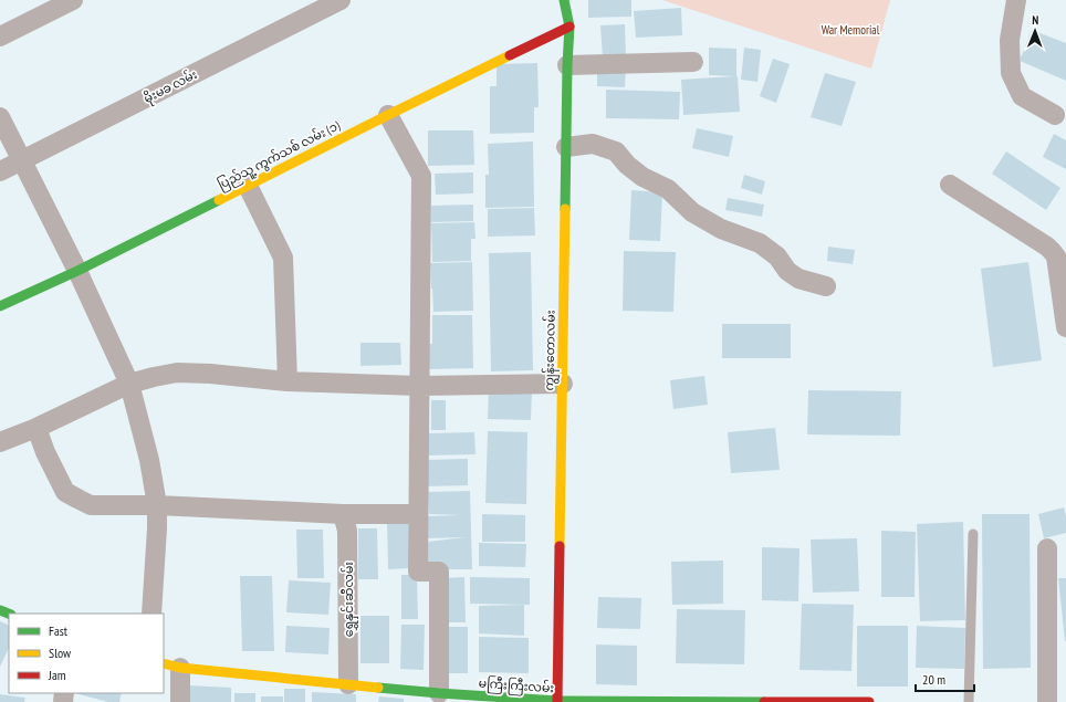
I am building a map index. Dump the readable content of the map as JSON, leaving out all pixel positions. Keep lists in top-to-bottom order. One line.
{"streets":{"street":["မိုးမခ လမ်း","ပြည်သူ့ ကွက်သစ် လမ်း (၁)","ကျွန်းတောလမ်း","ရွှေနှင်းဆီလမ်း","မကြီးကြီးလမ်း"]},"crossings":[["ပြည်သူ့ ကွက်သစ် လမ်း (၁)","ကျွန်းတောလမ်း"],["ကျွန်းတောလမ်း","မကြီးကြီးလမ်း"],["ရွှေနှင်းဆီလမ်း","မကြီးကြီးလမ်း"]],"parks":["War Memorial"],"legend":["Fast","Slow","Jam"],"scale_bar":"20 m","north":"top"}
